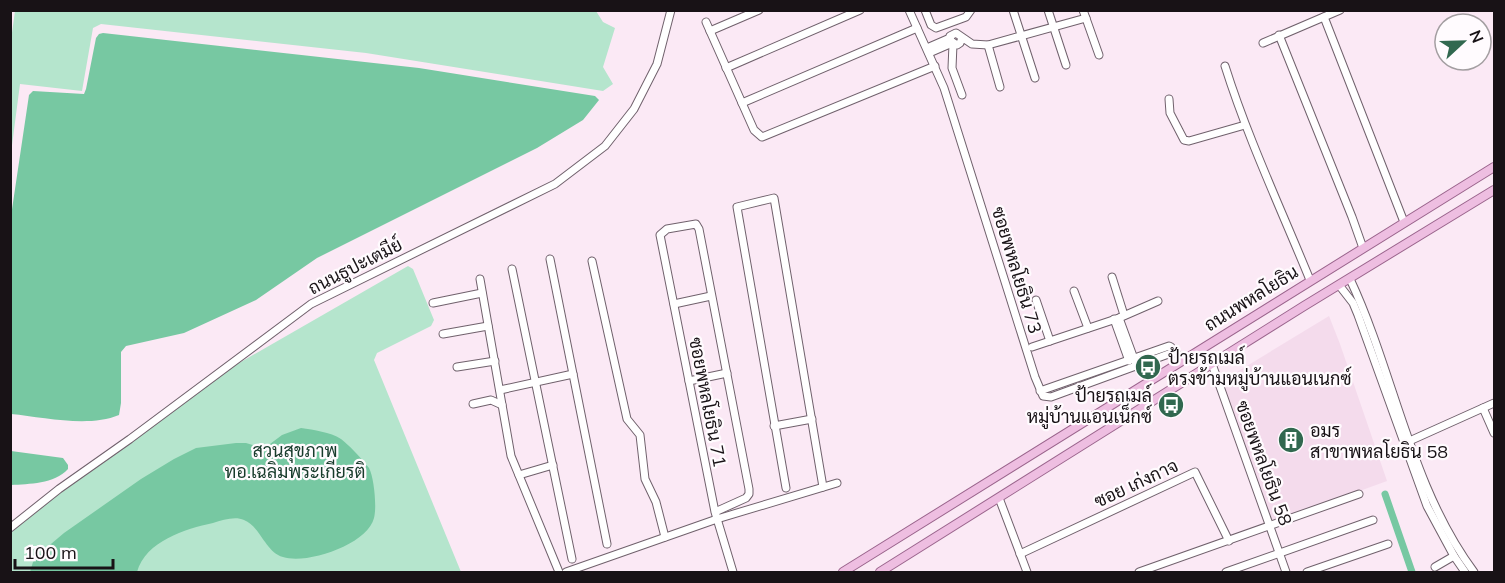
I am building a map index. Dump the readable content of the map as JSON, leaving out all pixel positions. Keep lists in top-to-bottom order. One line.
{"streets":{"main road":["ถนนพหลโยธิน"],"street":["ถนนธูปะเตมีย์","ซอยพหลโยธิน 73","ซอยพหลโยธิน 71","ซอยพหลโยธิน 58","ซอย เก่งกาจ"]},"crossings":[["ถนนพหลโยธิน","ซอยพหลโยธิน 58"]],"parks":["สวนสุขภาพ ทอ.เฉลิมพระเกียรติ"],"places":{"bus stop":["ป้ายรถเมล์ ตรงข้ามหมู่บ้านแอนเนกซ์","ป้ายรถเมล์ หมู่บ้านแอนเน็กซ์"],"building":["อมร สาขาพหลโยธิน 58"]},"scale_bar":"100 m","north":"right"}
